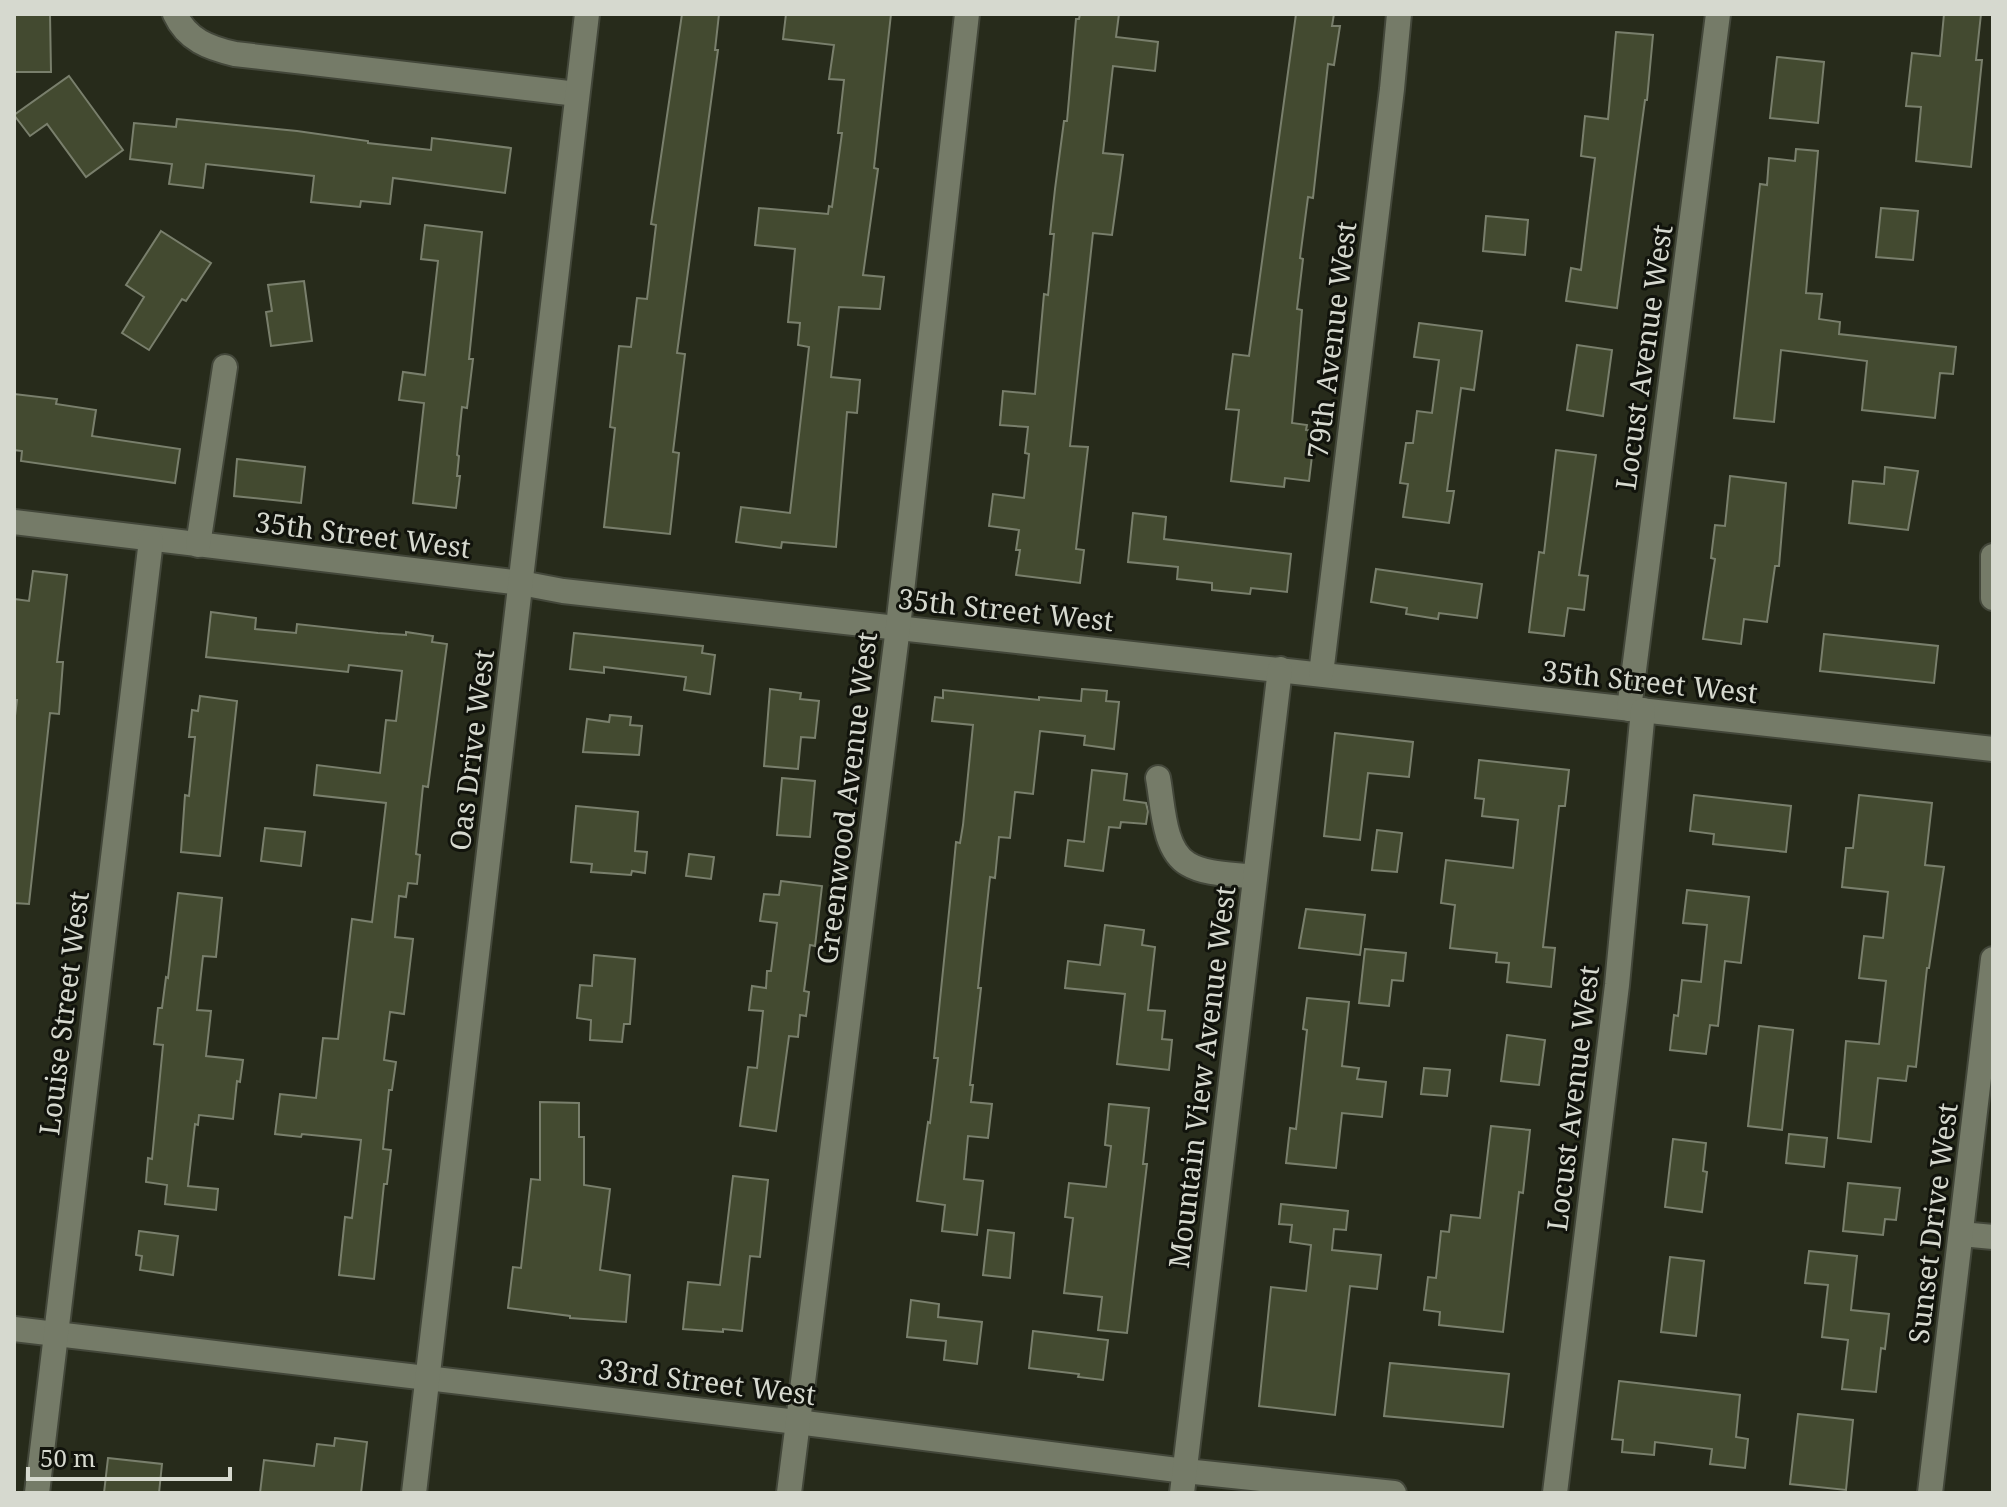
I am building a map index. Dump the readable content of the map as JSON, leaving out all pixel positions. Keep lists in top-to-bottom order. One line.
{"streets":{"street":["79th Avenue West","Locust Avenue West","35th Street West","Oas Drive West","Greenwood Avenue West","Louise Street West","Mountain View Avenue West","Sunset Drive West","33rd Street West"]},"crossings":[["79th Avenue West","35th Street West"],["Locust Avenue West","35th Street West"],["35th Street West","Oas Drive West"],["35th Street West","Greenwood Avenue West"],["35th Street West","Louise Street West"],["35th Street West","Mountain View Avenue West"],["Oas Drive West","33rd Street West"],["Greenwood Avenue West","33rd Street West"],["Louise Street West","33rd Street West"],["Mountain View Avenue West","33rd Street West"]],"scale_bar":"50 m"}
